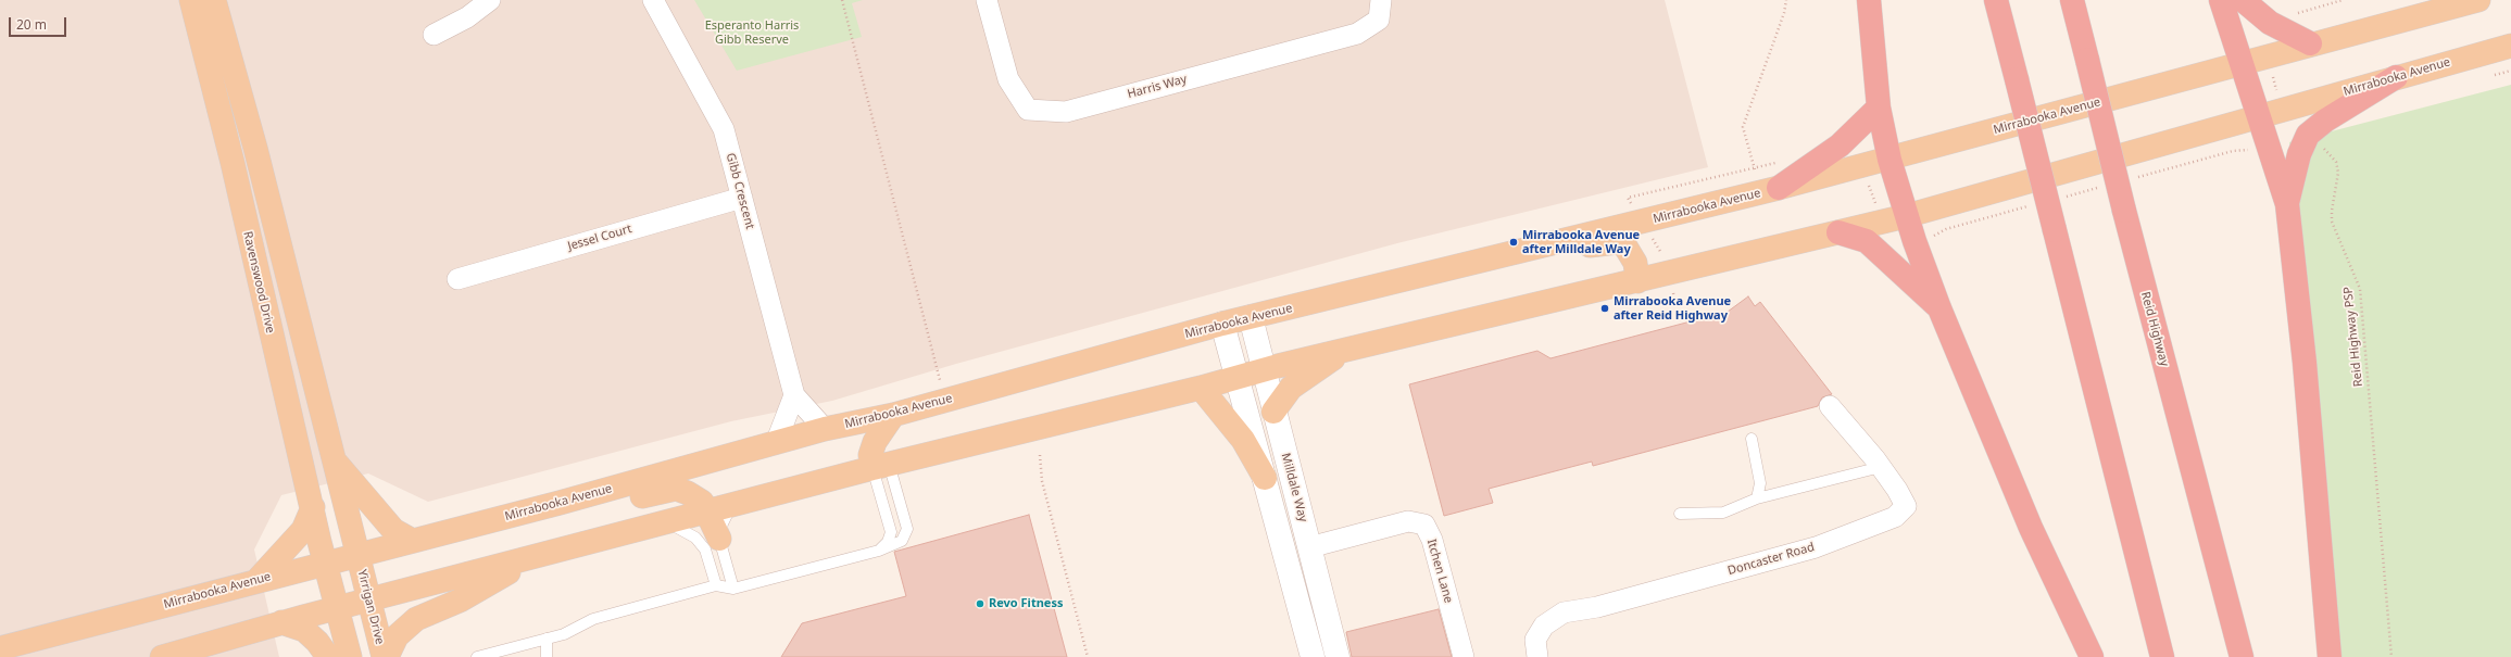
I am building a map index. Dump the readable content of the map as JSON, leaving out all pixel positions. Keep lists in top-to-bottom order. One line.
{"streets":{"highway":["Reid Highway"],"main road":["Mirrabooka Avenue","Ravenswood Drive","Yirrigan Drive"],"street":["Harris Way","Gibb Crescent","Jessel Court","Milldale Way","Doncaster Road","Itchen Lane"],"path":["Reid Highway PSP"]},"crossings":[["Mirrabooka Avenue","Gibb Crescent"],["Mirrabooka Avenue","Ravenswood Drive"],["Mirrabooka Avenue","Milldale Way"],["Mirrabooka Avenue","Yirrigan Drive"],["Gibb Crescent","Jessel Court"],["Milldale Way","Itchen Lane"]],"parks":["Esperanto Harris Gibb Reserve"],"places":["Mirrabooka Avenue after Milldale Way","Mirrabooka Avenue after Reid Highway","Revo Fitness"],"scale_bar":"20 m"}
